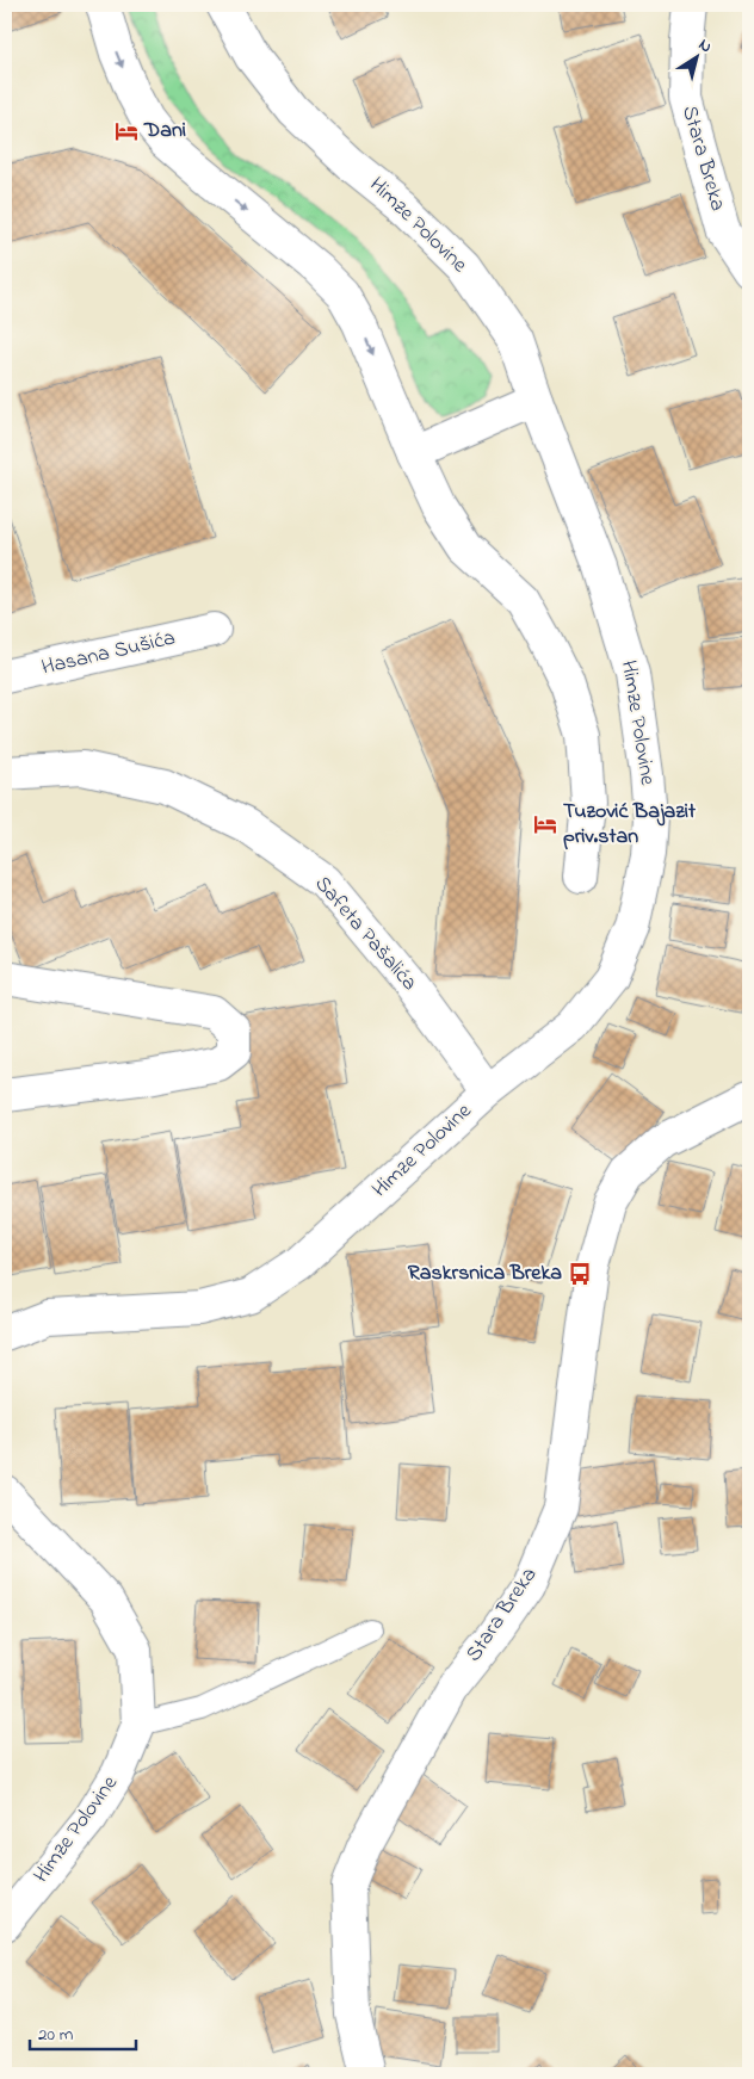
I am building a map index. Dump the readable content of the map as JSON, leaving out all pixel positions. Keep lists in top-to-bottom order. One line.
{"streets":{"street":["Stara Breka","Himze Polovine","Hasana Sušića","Safeta Pašalića"]},"crossings":[["Himze Polovine","Safeta Pašalića"]],"places":{"hotel":["Dani","Tuzović Bajazit priv.stan"],"bus stop":["Raskrsnica Breka"]},"scale_bar":"20 m","north":"top right"}
